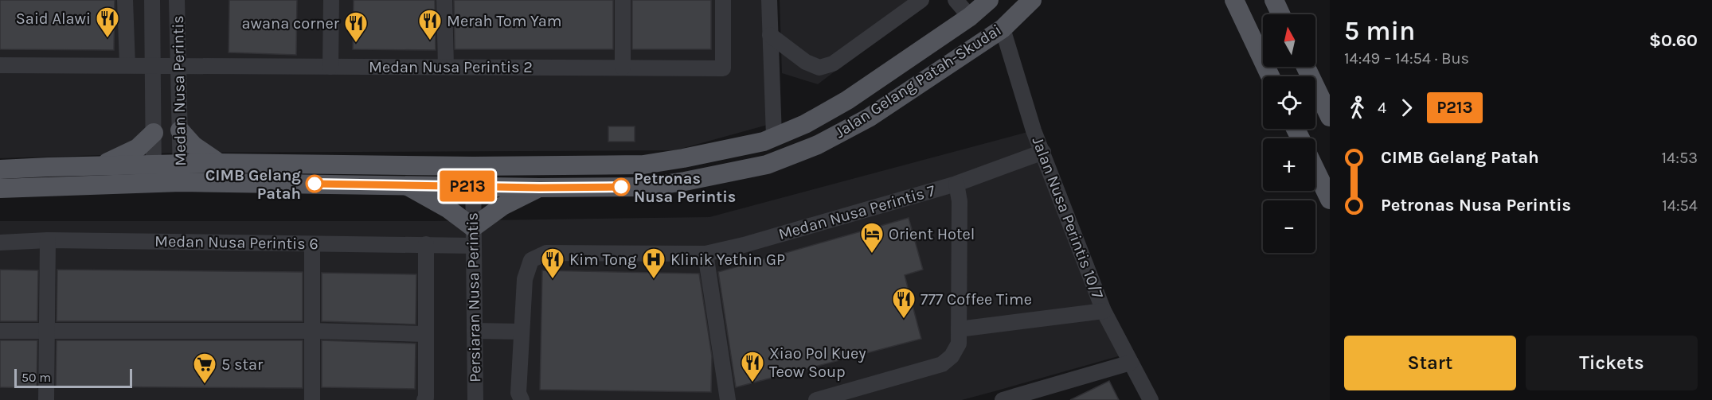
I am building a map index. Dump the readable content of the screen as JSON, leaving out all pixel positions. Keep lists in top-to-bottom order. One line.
{"streets":{"main road":["Jalan Gelang Patah-Skudai"],"street":["Medan Nusa Perintis 2","Medan Nusa Perintis","Medan Nusa Perintis 7","Jalan Nusa Perintis 10/7","Medan Nusa Perintis 6","Persiaran Nusa Perintis"]},"crossings":[["Medan Nusa Perintis 2","Medan Nusa Perintis"],["Jalan Gelang Patah-Skudai","Medan Nusa Perintis"],["Jalan Gelang Patah-Skudai","Jalan Nusa Perintis 10/7"],["Jalan Gelang Patah-Skudai","Persiaran Nusa Perintis"],["Medan Nusa Perintis 7","Jalan Nusa Perintis 10/7"],["Medan Nusa Perintis 6","Persiaran Nusa Perintis"]],"places":{"restaurant":["Said Alawi","Merah Tom Yam","awana corner","Kim Tong","777 Coffee Time","Xiao Pol Kuey Teow Soup"],"other":["CIMB Gelang Patah","Petronas Nusa Perintis"],"hotel":["Orient Hotel"],"hospital":["Klinik Yethin GP"],"supermarket":["5 star"]},"lines":["bus line P213"],"scale_bar":"50 m","north":"top","page":{"on_map":"P213","heading":["5 min","14:49 – 14:54 · Bus","$0.60"],"map_buttons":["+","−"],"legs":["4","P213"],"list":[{"name":"CIMB Gelang Patah","value":"14:53"},{"name":"Petronas Nusa Perintis","value":"14:54"}],"buttons":["Start","Tickets"],"scale":"50 m"}}
